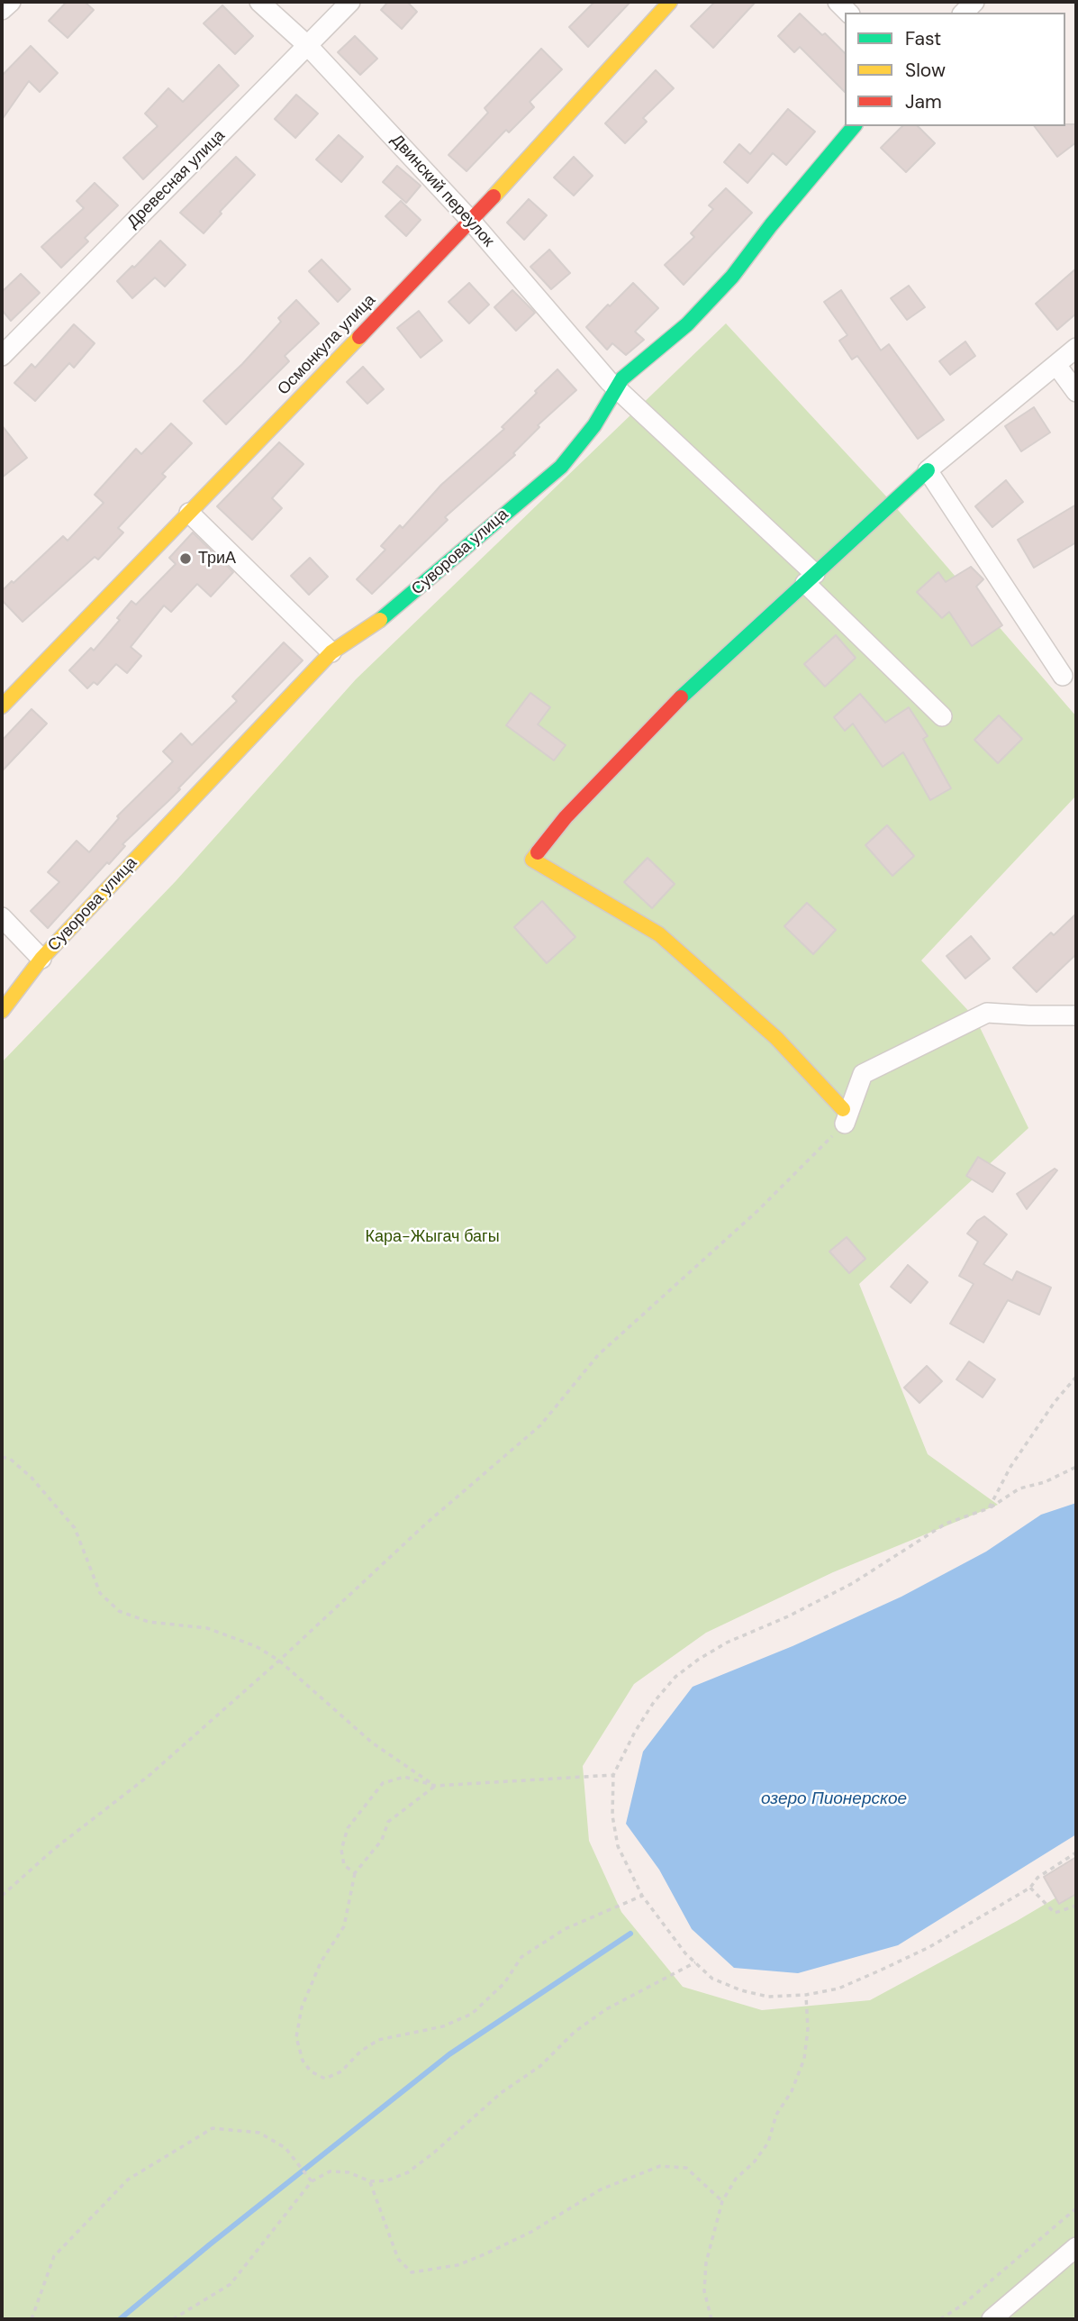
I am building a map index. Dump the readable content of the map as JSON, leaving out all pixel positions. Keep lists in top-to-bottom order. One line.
{"streets":{"street":["Древесная улица","Двинский переулок","Осмонкула улица","Суворова улица"]},"crossings":[["Древесная улица","Двинский переулок"],["Двинский переулок","Осмонкула улица"],["Двинский переулок","Суворова улица"]],"water":["озеро Пионерское"],"parks":["Кара-Жыгач багы"],"places":["ТриА"],"legend":["Fast","Slow","Jam"]}
